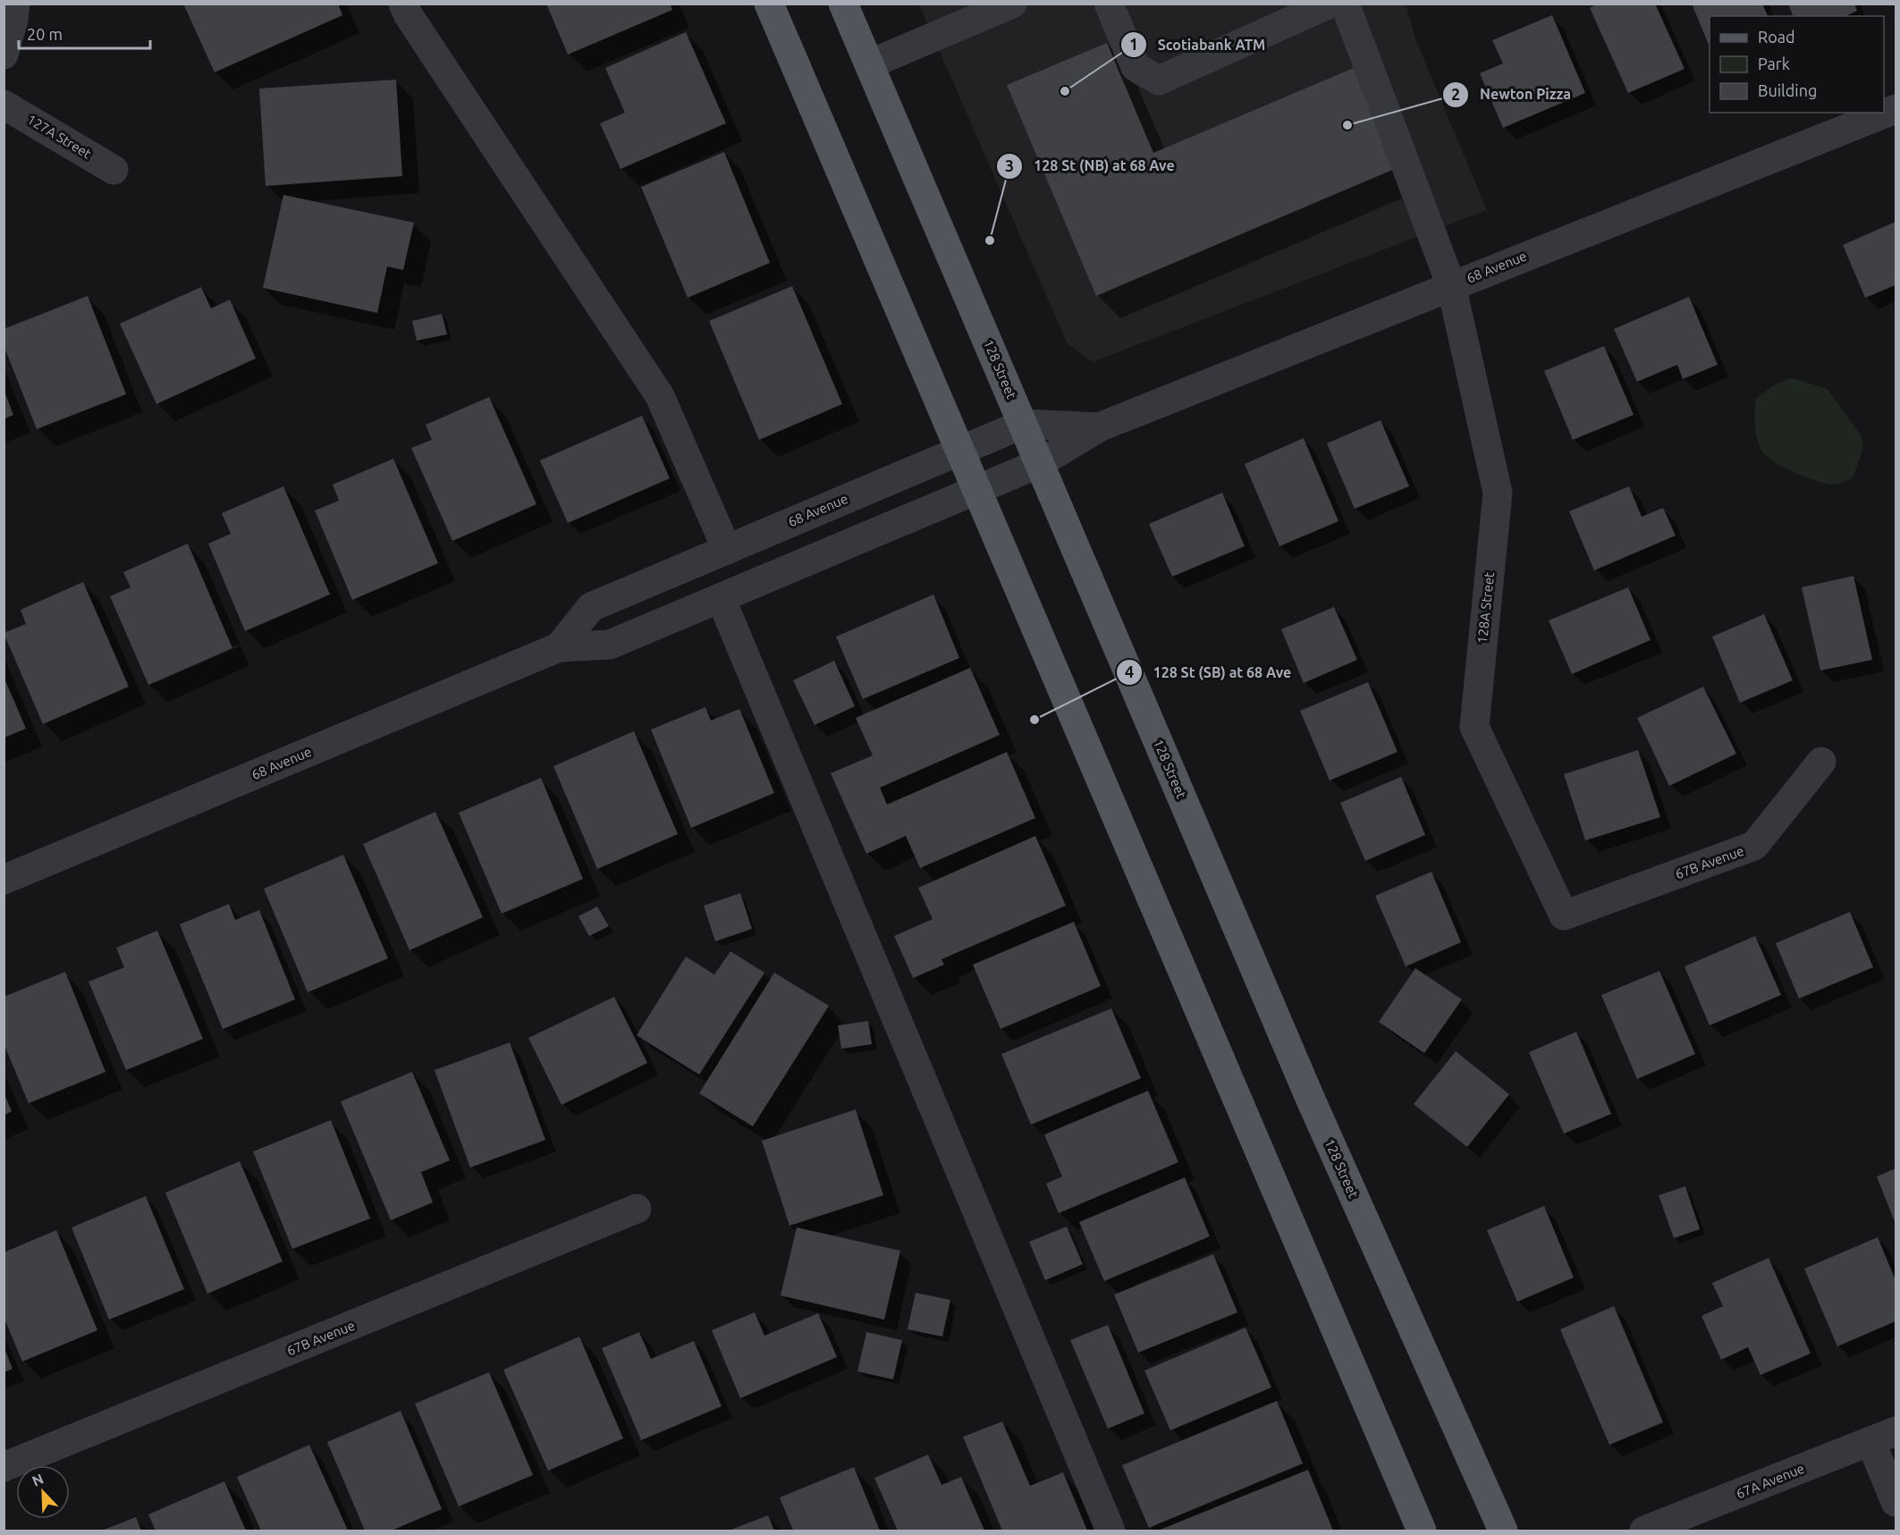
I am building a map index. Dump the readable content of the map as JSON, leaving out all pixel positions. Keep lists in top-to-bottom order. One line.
{"streets":{"main road":["128 Street"],"street":["127A Street","68 Avenue","128A Street","67B Avenue","67A Avenue"]},"crossings":[["68 Avenue","128 Street"],["68 Avenue","128A Street"],["128A Street","67B Avenue"]],"places":["Scotiabank ATM","Newton Pizza","128 St (NB) at 68 Ave","128 St (SB) at 68 Ave"],"legend":["Road","Park","Building"],"scale_bar":"20 m","north":"top left"}
